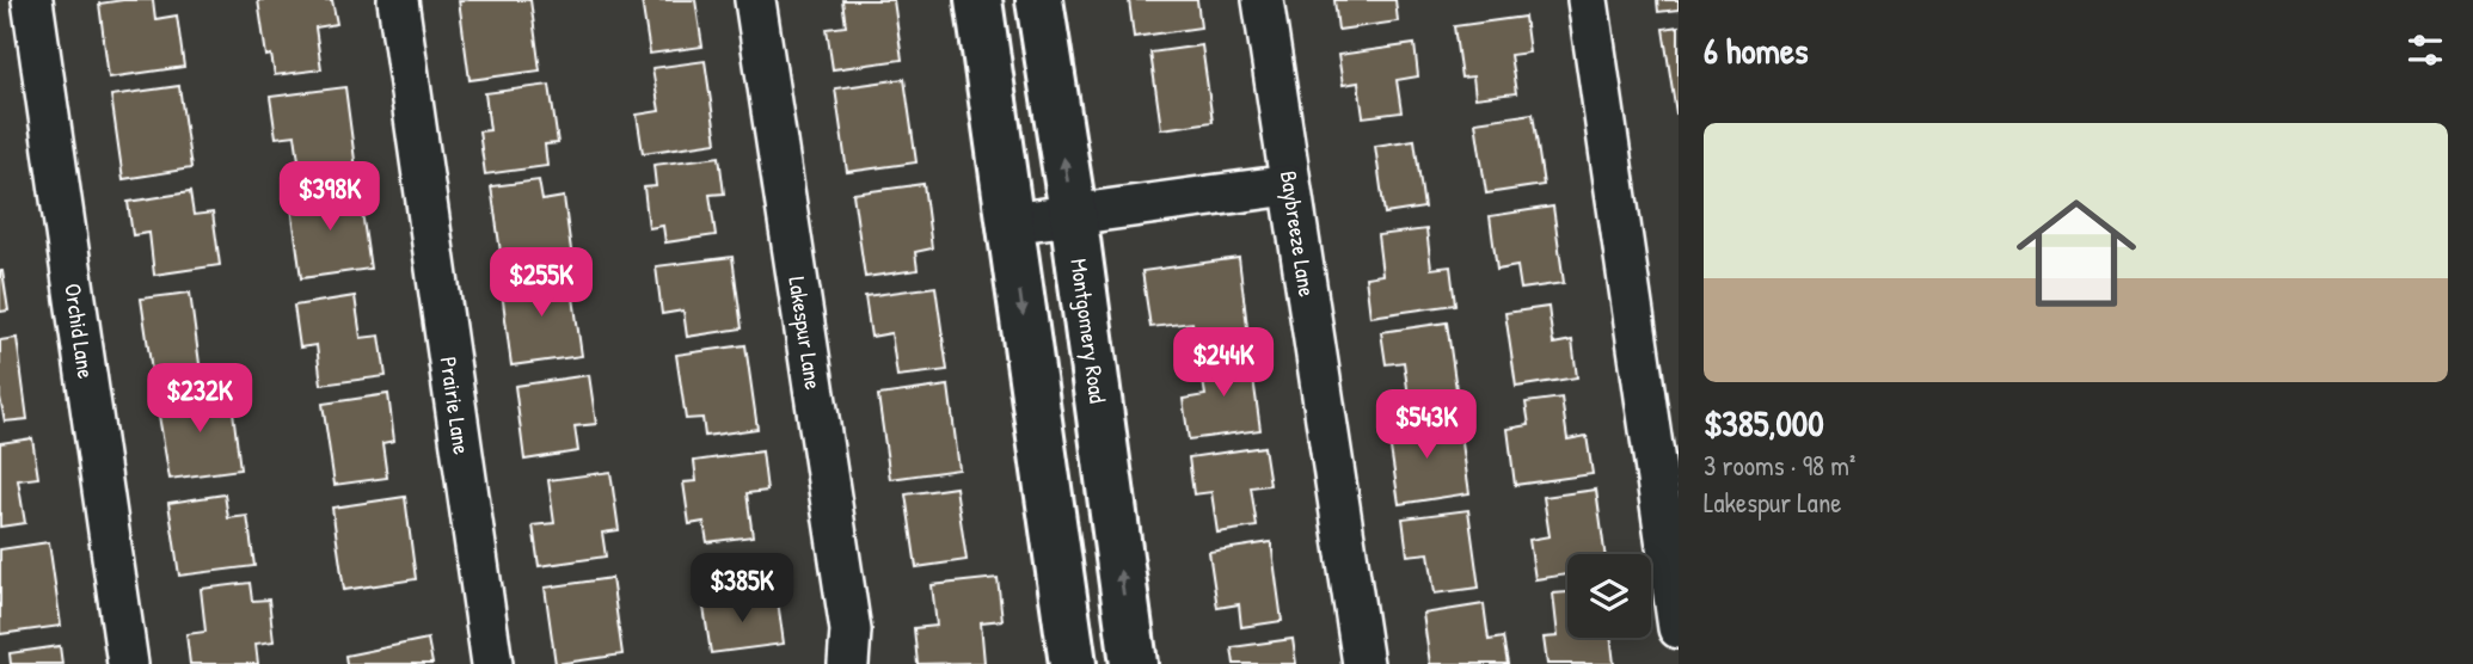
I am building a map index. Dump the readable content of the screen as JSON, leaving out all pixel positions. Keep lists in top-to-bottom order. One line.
{"streets":{"main road":["Montgomery Road"],"street":["Baybreeze Lane","Orchid Lane","Lakespur Lane","Prairie Lane"]},"page":{"heading":"6 homes","list":[{"name":"$385,000","note":"3 rooms · 98 m² · Lakespur Lane"}],"price":["$398K","$255K","$244K","$232K","$543K","$385K"]}}
